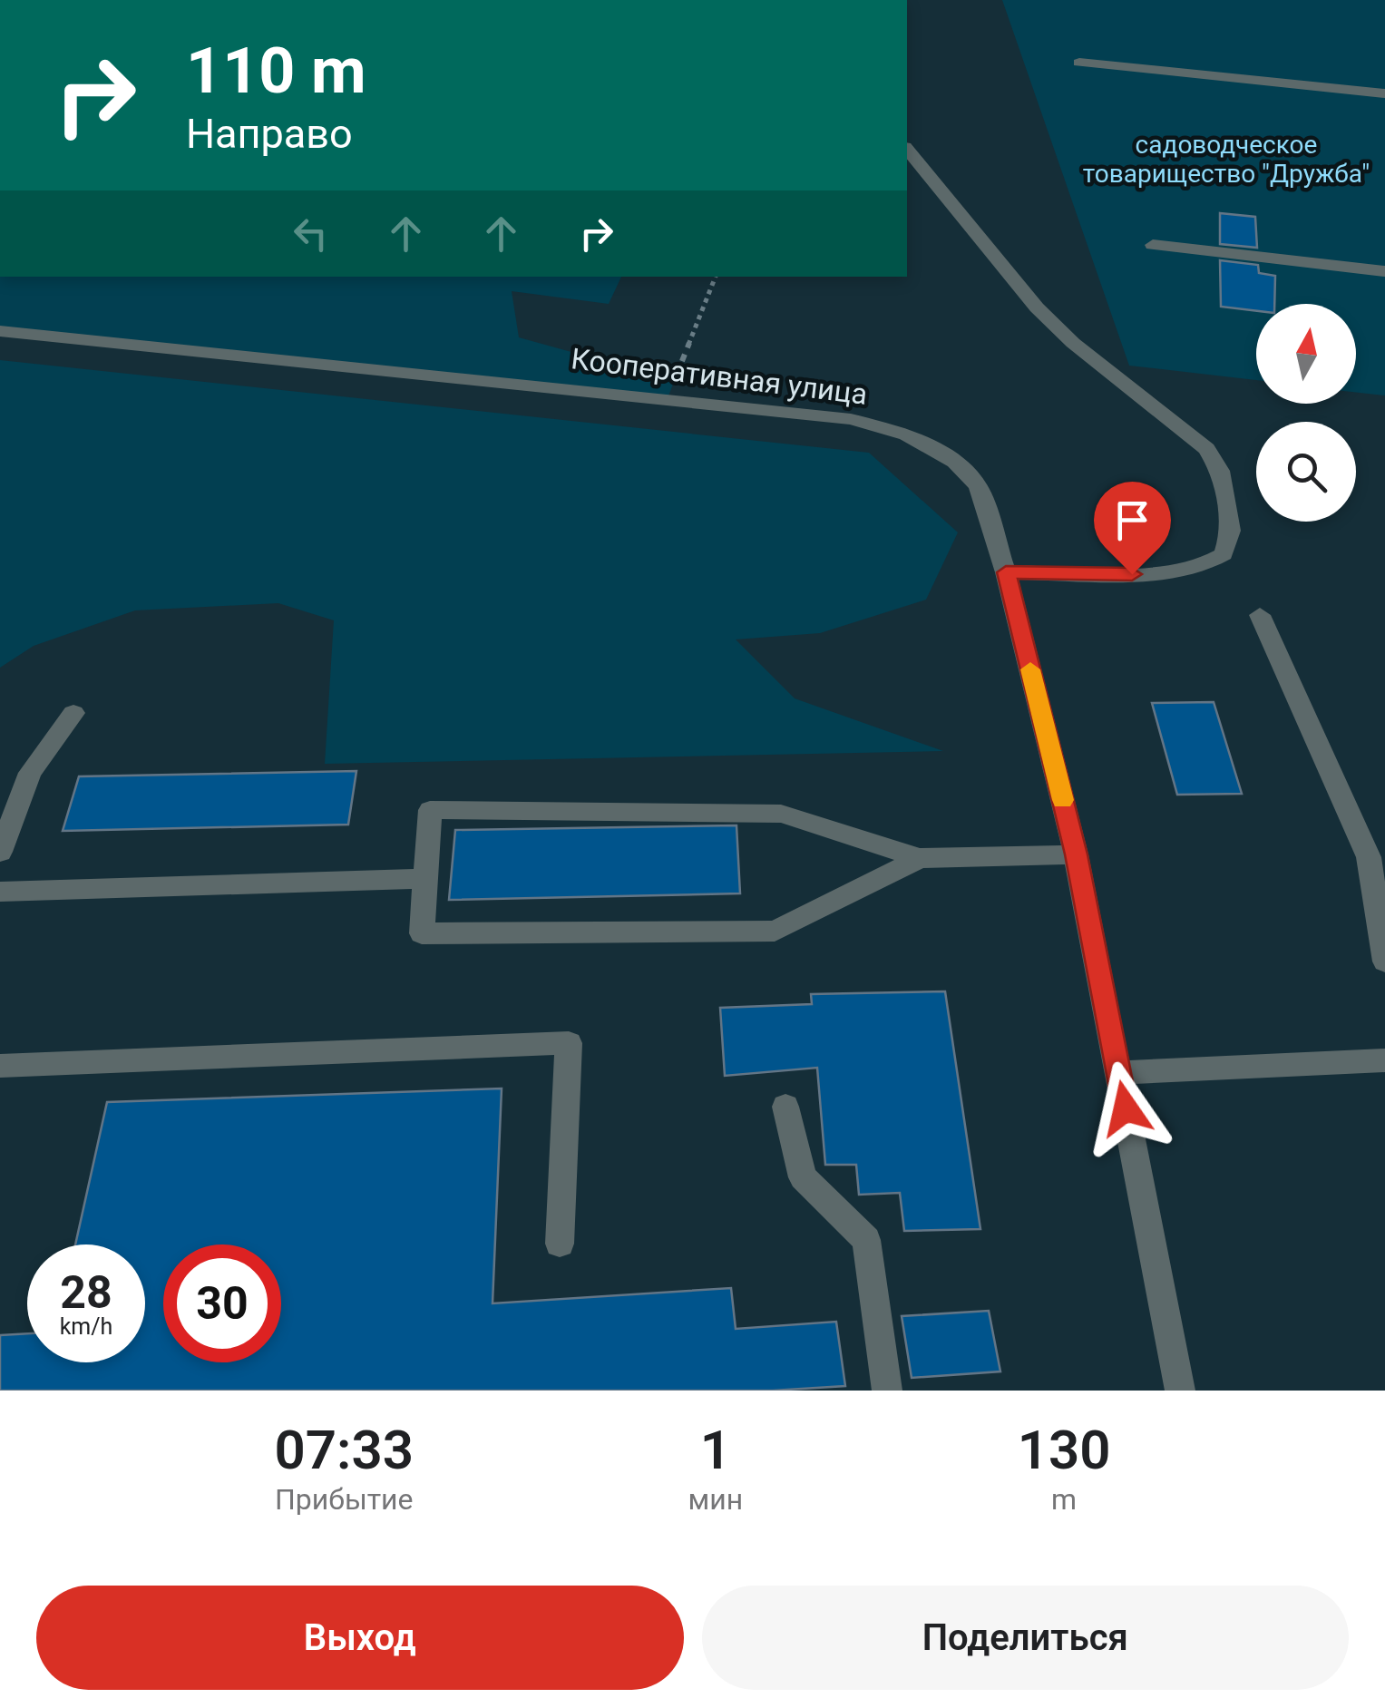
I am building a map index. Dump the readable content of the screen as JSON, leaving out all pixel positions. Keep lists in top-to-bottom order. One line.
{"streets":{"street":["Кооперативная улица"]},"parks":["садоводческое товарищество \"Дружба\""],"north":"top","page":{"turn":["110 m","Направо"],"speed":"28 km/h","limit":"30","eta":["07:33","Прибытие","1","мин","130","m"],"buttons":["Выход","Поделиться"]}}
